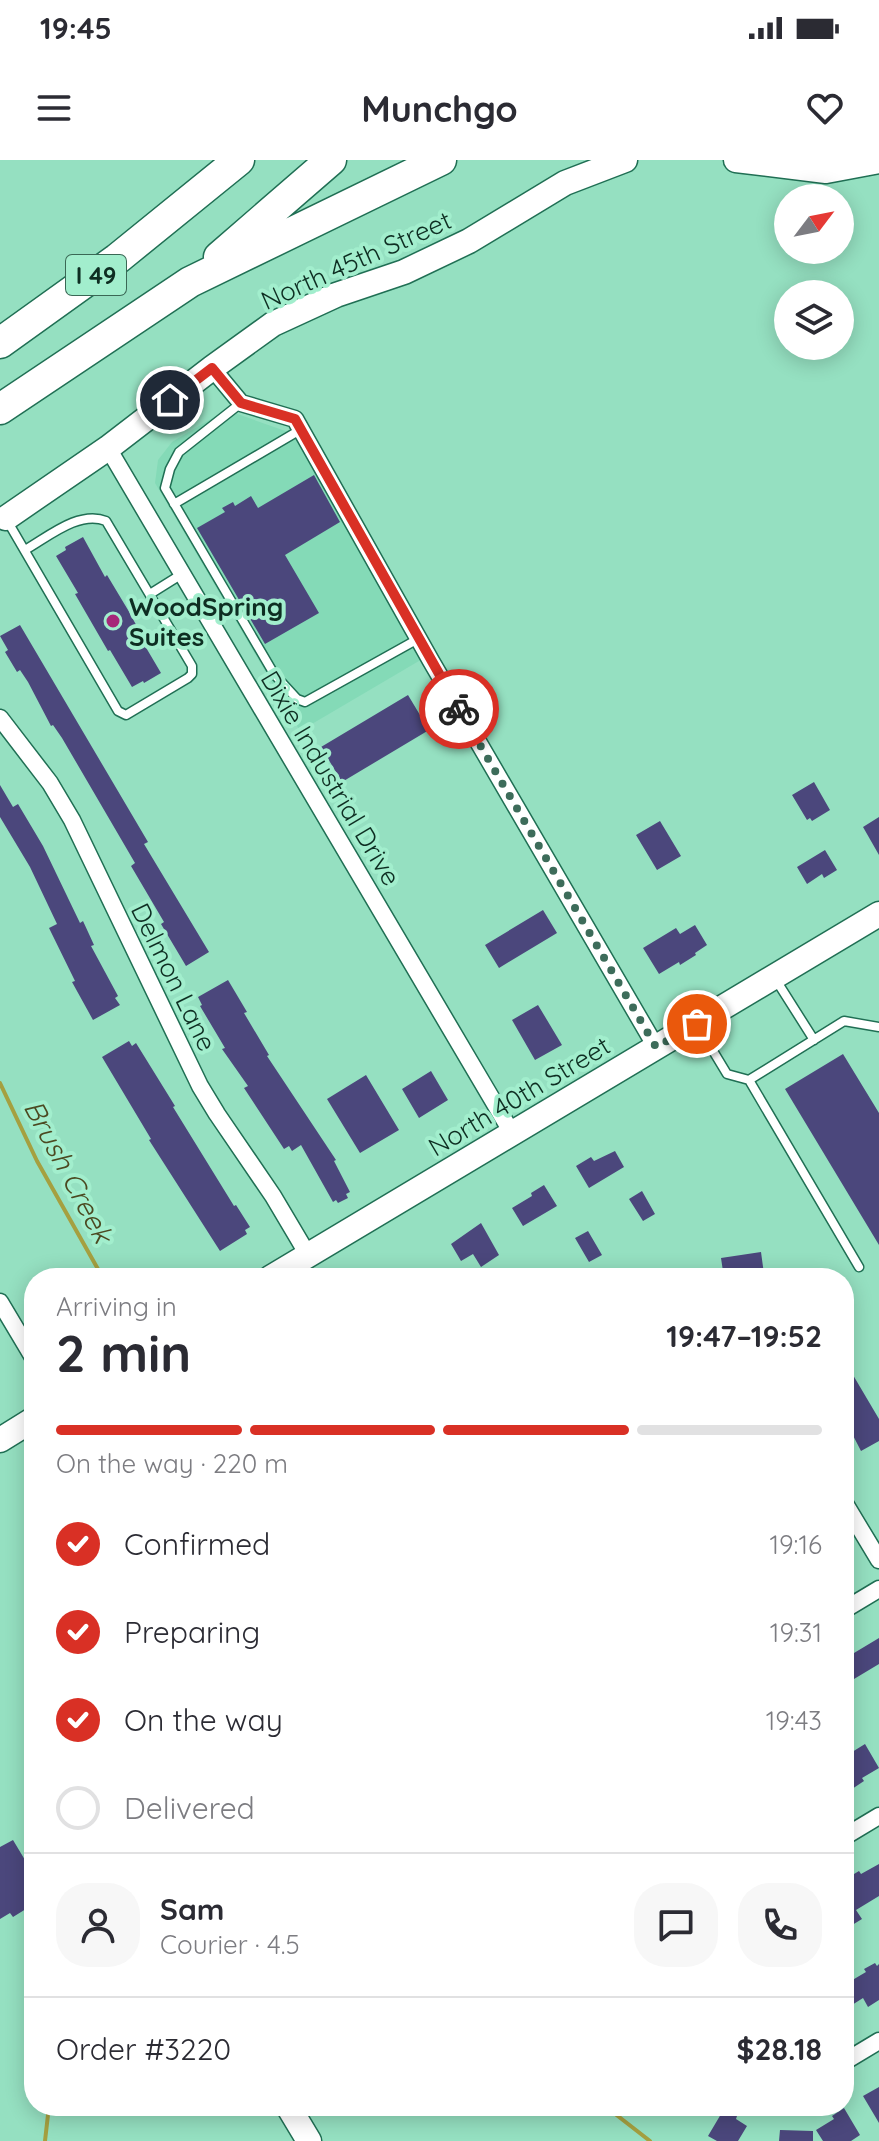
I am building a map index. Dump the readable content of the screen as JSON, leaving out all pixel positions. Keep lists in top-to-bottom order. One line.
{"streets":{"highway":["I 49"],"street":["North 45th Street","Dixie Industrial Drive","Delmon Lane","North 40th Street"]},"crossings":[["North 45th Street","Dixie Industrial Drive"],["Dixie Industrial Drive","North 40th Street"],["Delmon Lane","North 40th Street"]],"water":["Brush Creek"],"places":["WoodSpring Suites"],"north":"top right","page":{"status":"19:45","header":"Munchgo","heading":["2 min","Arriving in","19:47–19:52"],"panel":["Sam","Courier · 4.5","Order #3220","$28.18"],"bar":"On the way · 220 m","list":[["Confirmed","19:16"],["Preparing","19:31"],["On the way","19:43"],"Delivered"]}}
